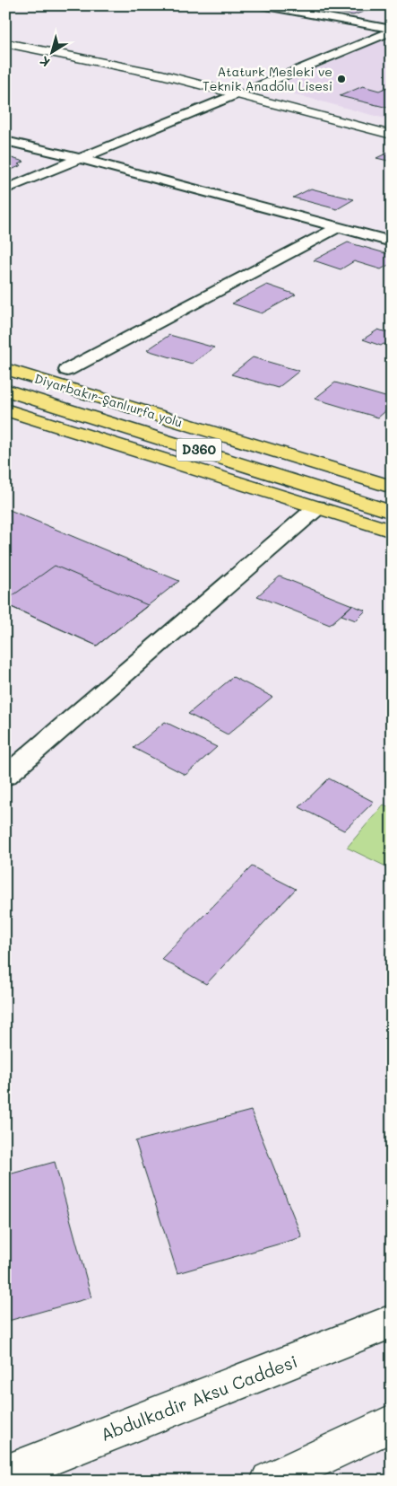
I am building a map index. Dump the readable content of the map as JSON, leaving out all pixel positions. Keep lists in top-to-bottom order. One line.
{"streets":{"highway":["Diyarbakır-Şanlıurfa yolu","D360"],"main road":["Abdulkadir Aksu Caddesi"]},"places":["Ataturk Mesleki ve Teknik Anadolu Lisesi"],"north":"bottom left"}
